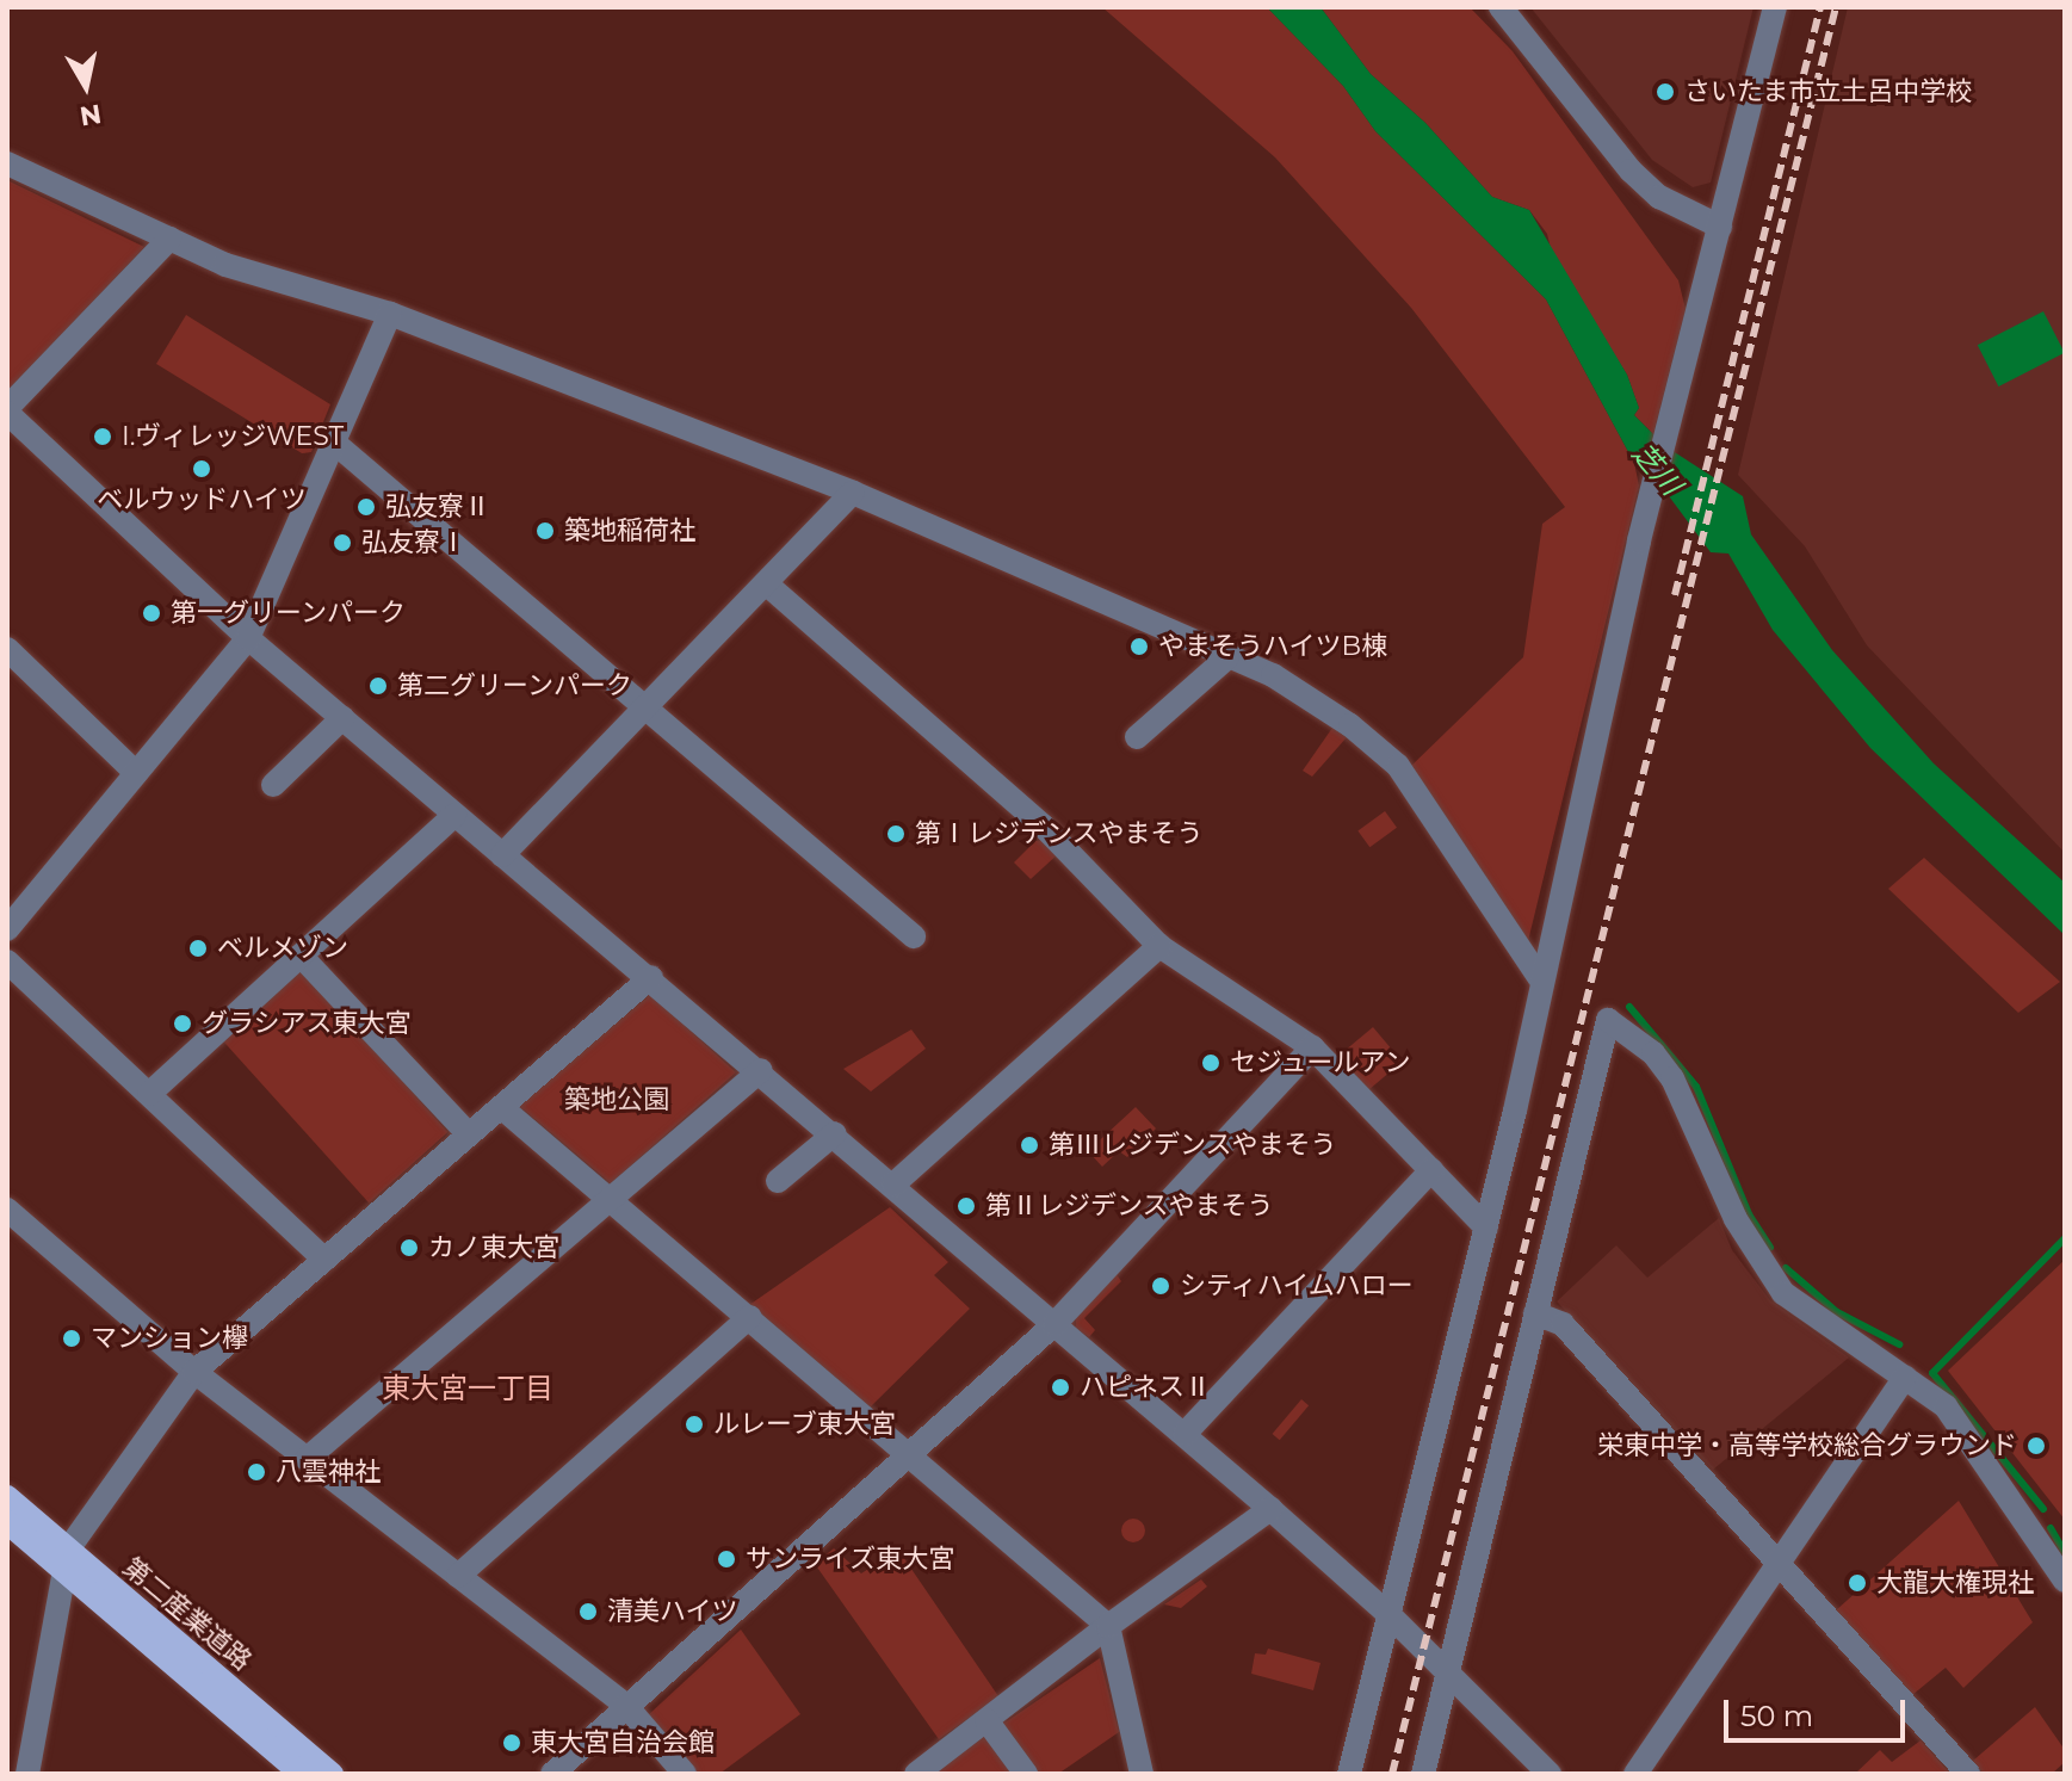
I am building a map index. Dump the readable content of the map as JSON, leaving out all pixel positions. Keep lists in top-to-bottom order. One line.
{"streets":{"main road":["第二産業道路"]},"districts":["東大宮一丁目"],"water":["芝川"],"parks":["築地公園"],"places":["さいたま市立土呂中学校","I.ヴィレッジWEST","ベルウッドハイツ","弘友寮Ⅱ","築地稲荷社","弘友寮Ⅰ","第一グリーンパーク","やまそうハイツB棟","第二グリーンパーク","第Ⅰレジデンスやまそう","ベルメゾン","グラシアス東大宮","セジュールアン","第Ⅲレジデンスやまそう","第Ⅱレジデンスやまそう","カノ東大宮","シティハイムハロー","マンション欅","ハピネスⅡ","ルレーブ東大宮","栄東中学・高等学校総合グラウンド","八雲神社","サンライズ東大宮","大龍大権現社","清美ハイツ","東大宮自治会館"],"scale_bar":"50 m","north":"bottom"}
